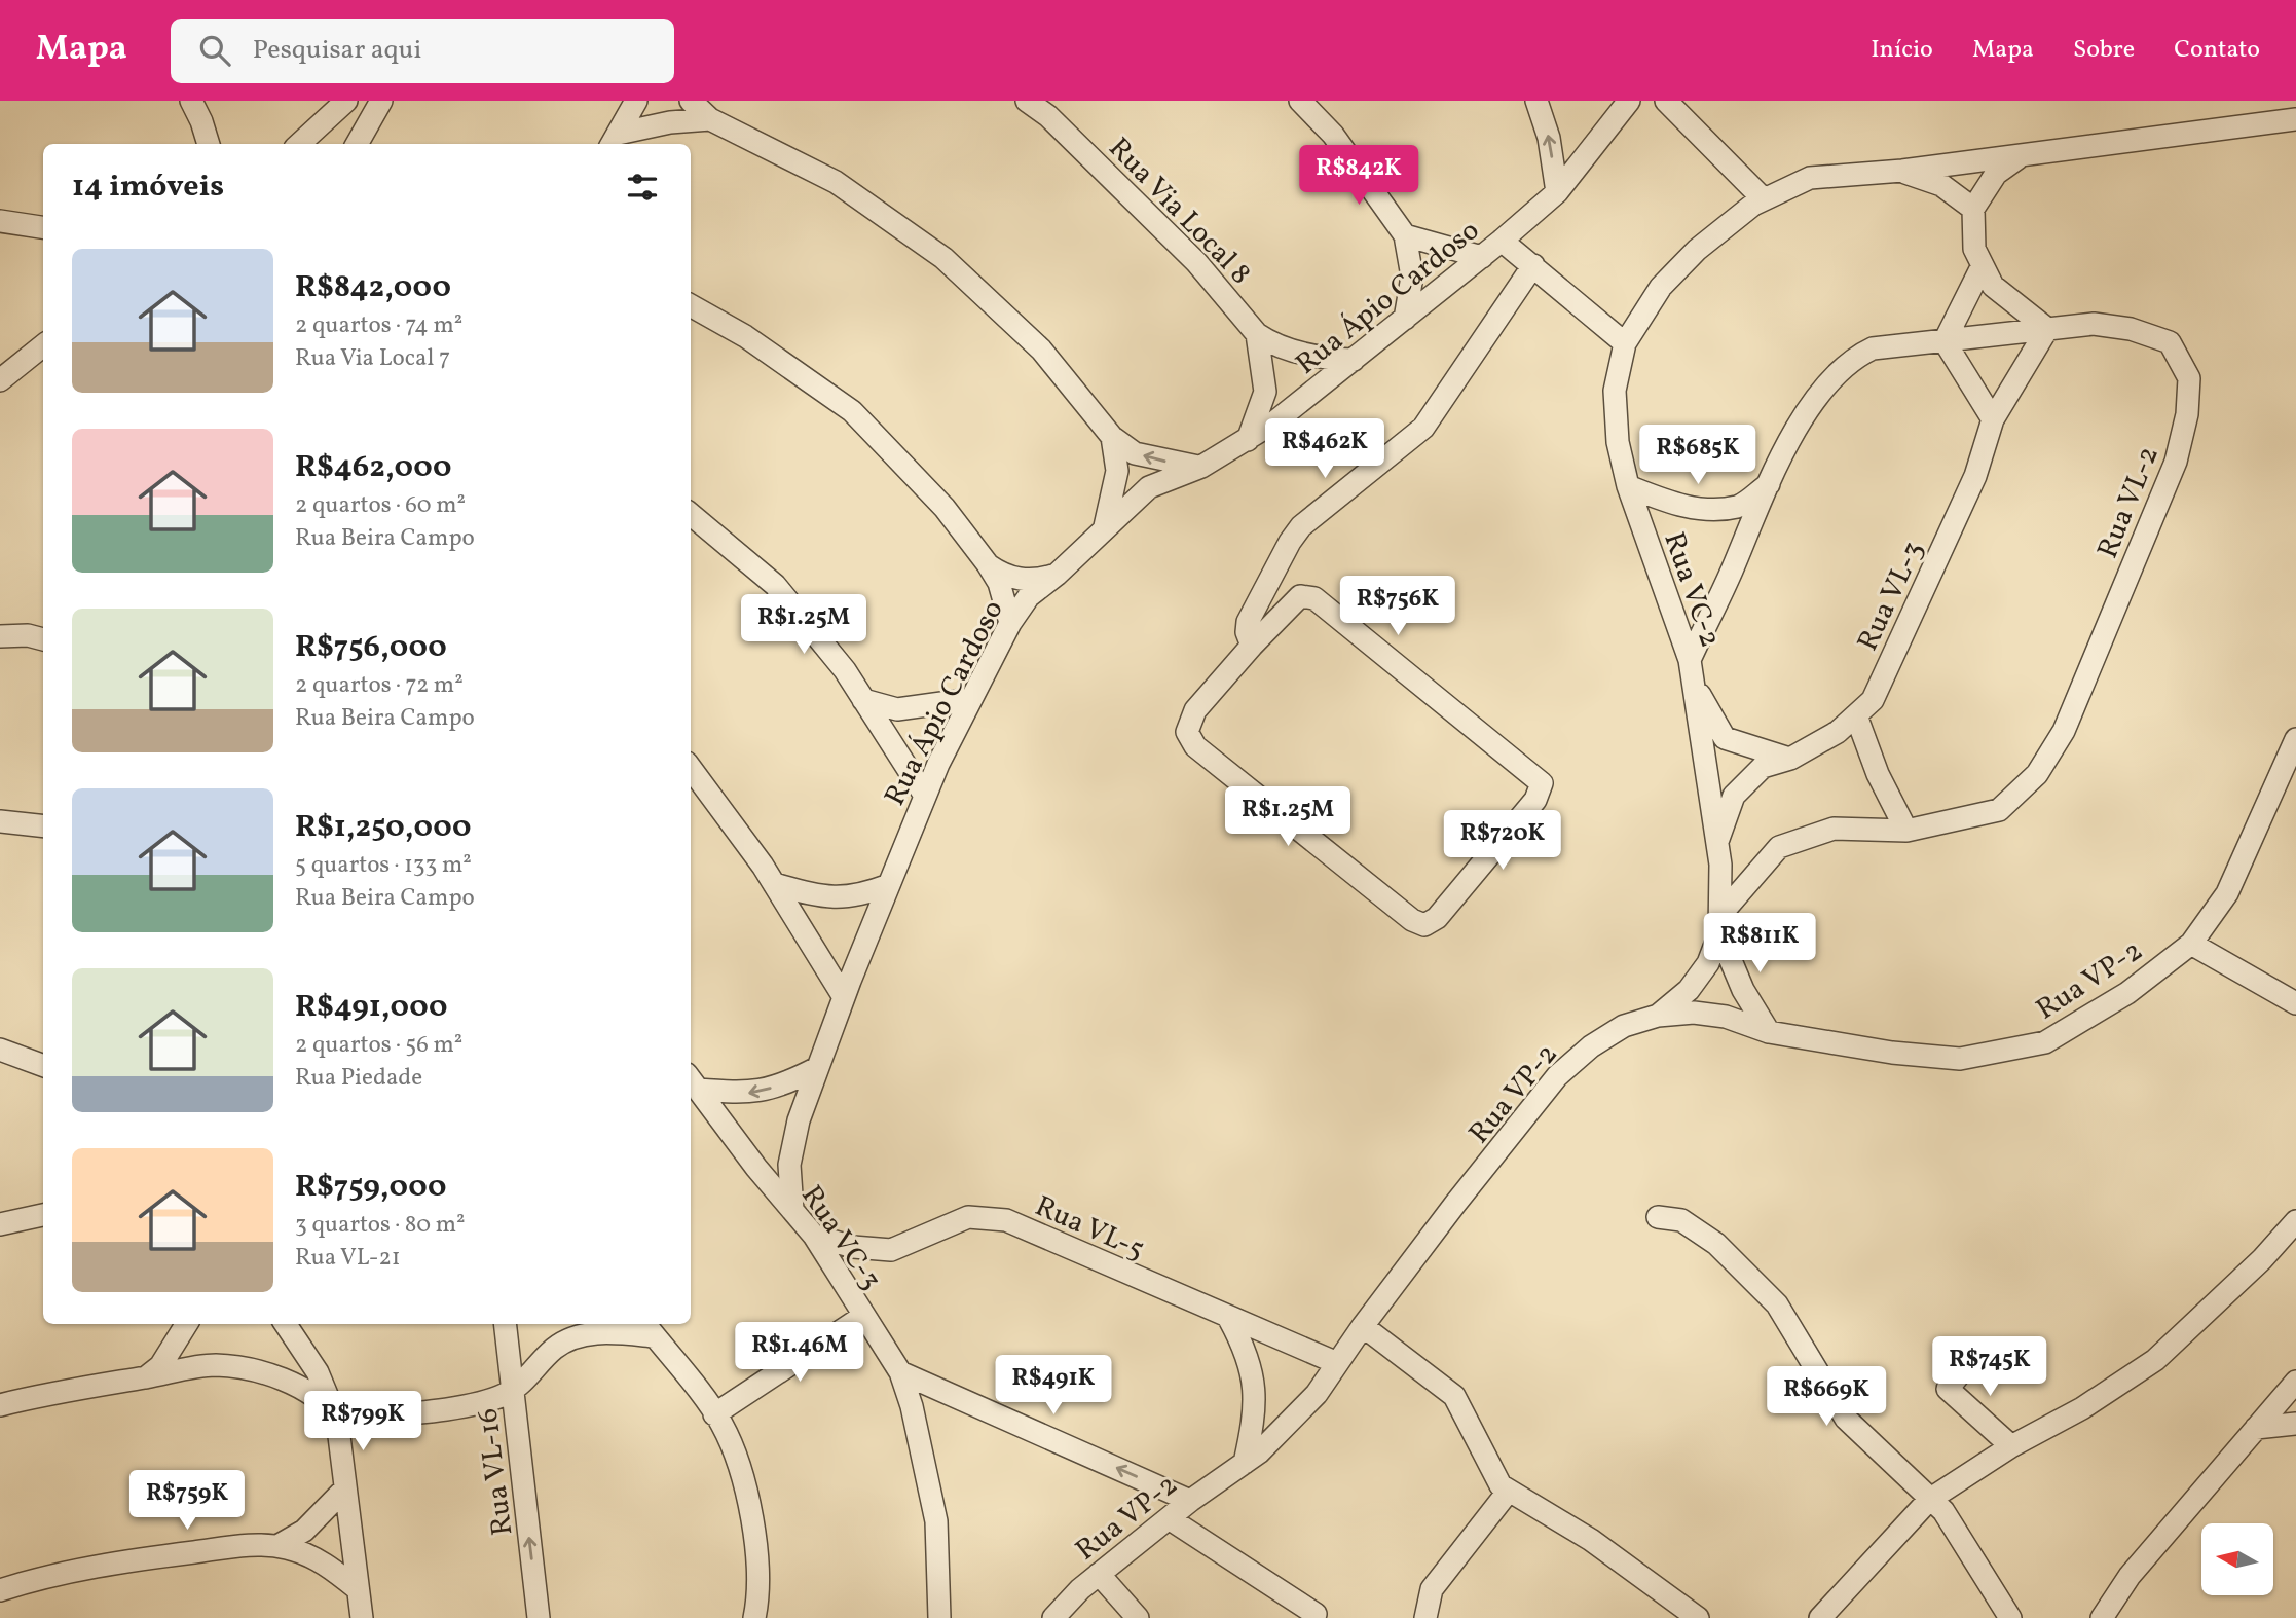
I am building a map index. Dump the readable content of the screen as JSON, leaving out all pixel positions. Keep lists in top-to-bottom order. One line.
{"streets":{"street":["Rua Via Local 8","Rua Ápio Cardoso","Rua VL-2","Rua VC-2","Rua VL-3","Rua VP-2","Rua VL-5","Rua VC-3","Rua VL-16"]},"crossings":[["Rua Via Local 8","Rua Ápio Cardoso"],["Rua Ápio Cardoso","Rua VC-3"],["Rua VL-2","Rua VC-2"],["Rua VL-2","Rua VL-3"],["Rua VC-2","Rua VL-3"],["Rua VC-2","Rua VP-2"],["Rua VP-2","Rua VL-5"],["Rua VL-5","Rua VC-3"]],"north":"left","page":{"header":"Mapa","search":"Pesquisar aqui","nav":["Início","Mapa","Sobre","Contato"],"heading":"14 imóveis","price":["R$842K","R$462K","R$685K","R$756K","R$1.25M","R$1.25M","R$720K","R$811K","R$1.46M","R$745K","R$491K","R$669K","R$799K","R$759K"],"list":[{"name":"R$842,000","note":"2 quartos · 74 m² · Rua Via Local 7"},{"name":"R$462,000","note":"2 quartos · 60 m² · Rua Beira Campo"},{"name":"R$756,000","note":"2 quartos · 72 m² · Rua Beira Campo"},{"name":"R$1,250,000","note":"5 quartos · 133 m² · Rua Beira Campo"},{"name":"R$491,000","note":"2 quartos · 56 m² · Rua Piedade"},{"name":"R$759,000","note":"3 quartos · 80 m² · Rua VL-21"}]}}
